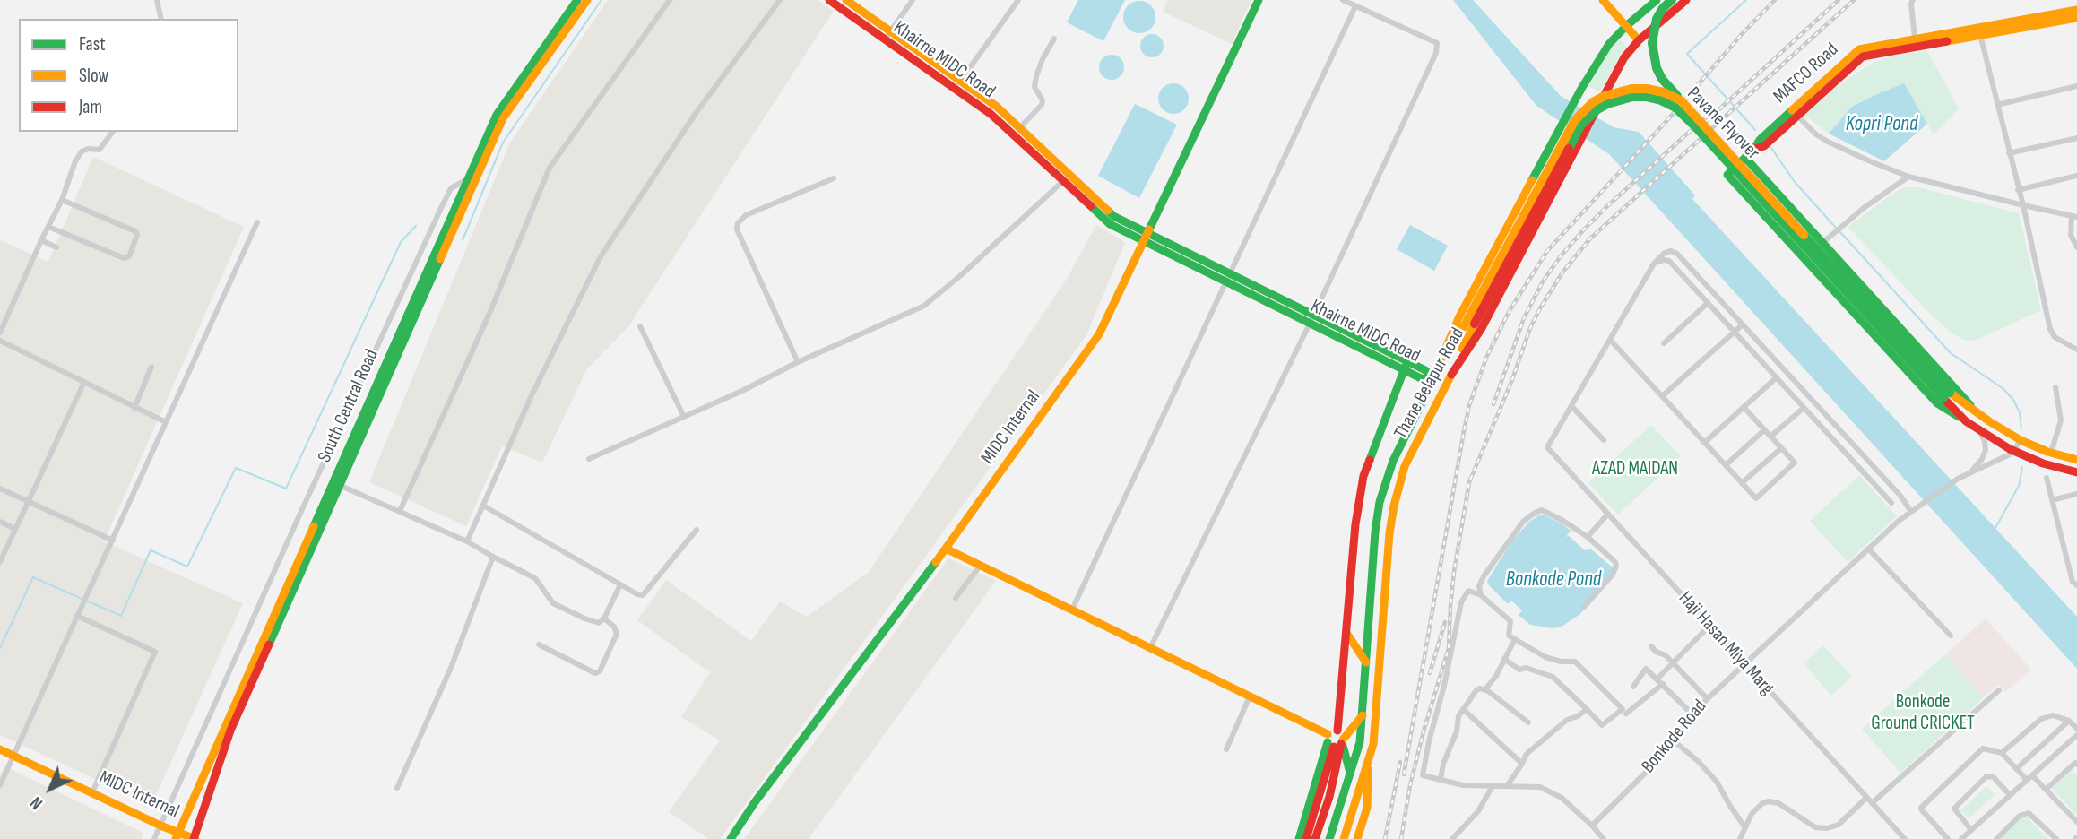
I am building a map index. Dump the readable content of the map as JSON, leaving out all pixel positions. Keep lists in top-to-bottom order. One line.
{"streets":{"main road":["Khairne MIDC Road","MAFCO Road","Pavane Flyover","Thane Belapur Road","South Central Road","MIDC Internal"],"street":["Haji Hasan Miya Marg","Bonkode Road"]},"crossings":[["Khairne MIDC Road","Pavane Flyover"],["Khairne MIDC Road","Thane Belapur Road"],["Khairne MIDC Road","MIDC Internal"],["MAFCO Road","Pavane Flyover"],["Pavane Flyover","Thane Belapur Road"],["South Central Road","MIDC Internal"],["Haji Hasan Miya Marg","Bonkode Road"]],"water":["Kopri Pond","Bonkode Pond"],"parks":["AZAD MAIDAN","Bonkode Ground CRICKET"],"legend":["Fast","Slow","Jam"],"north":"bottom left"}
